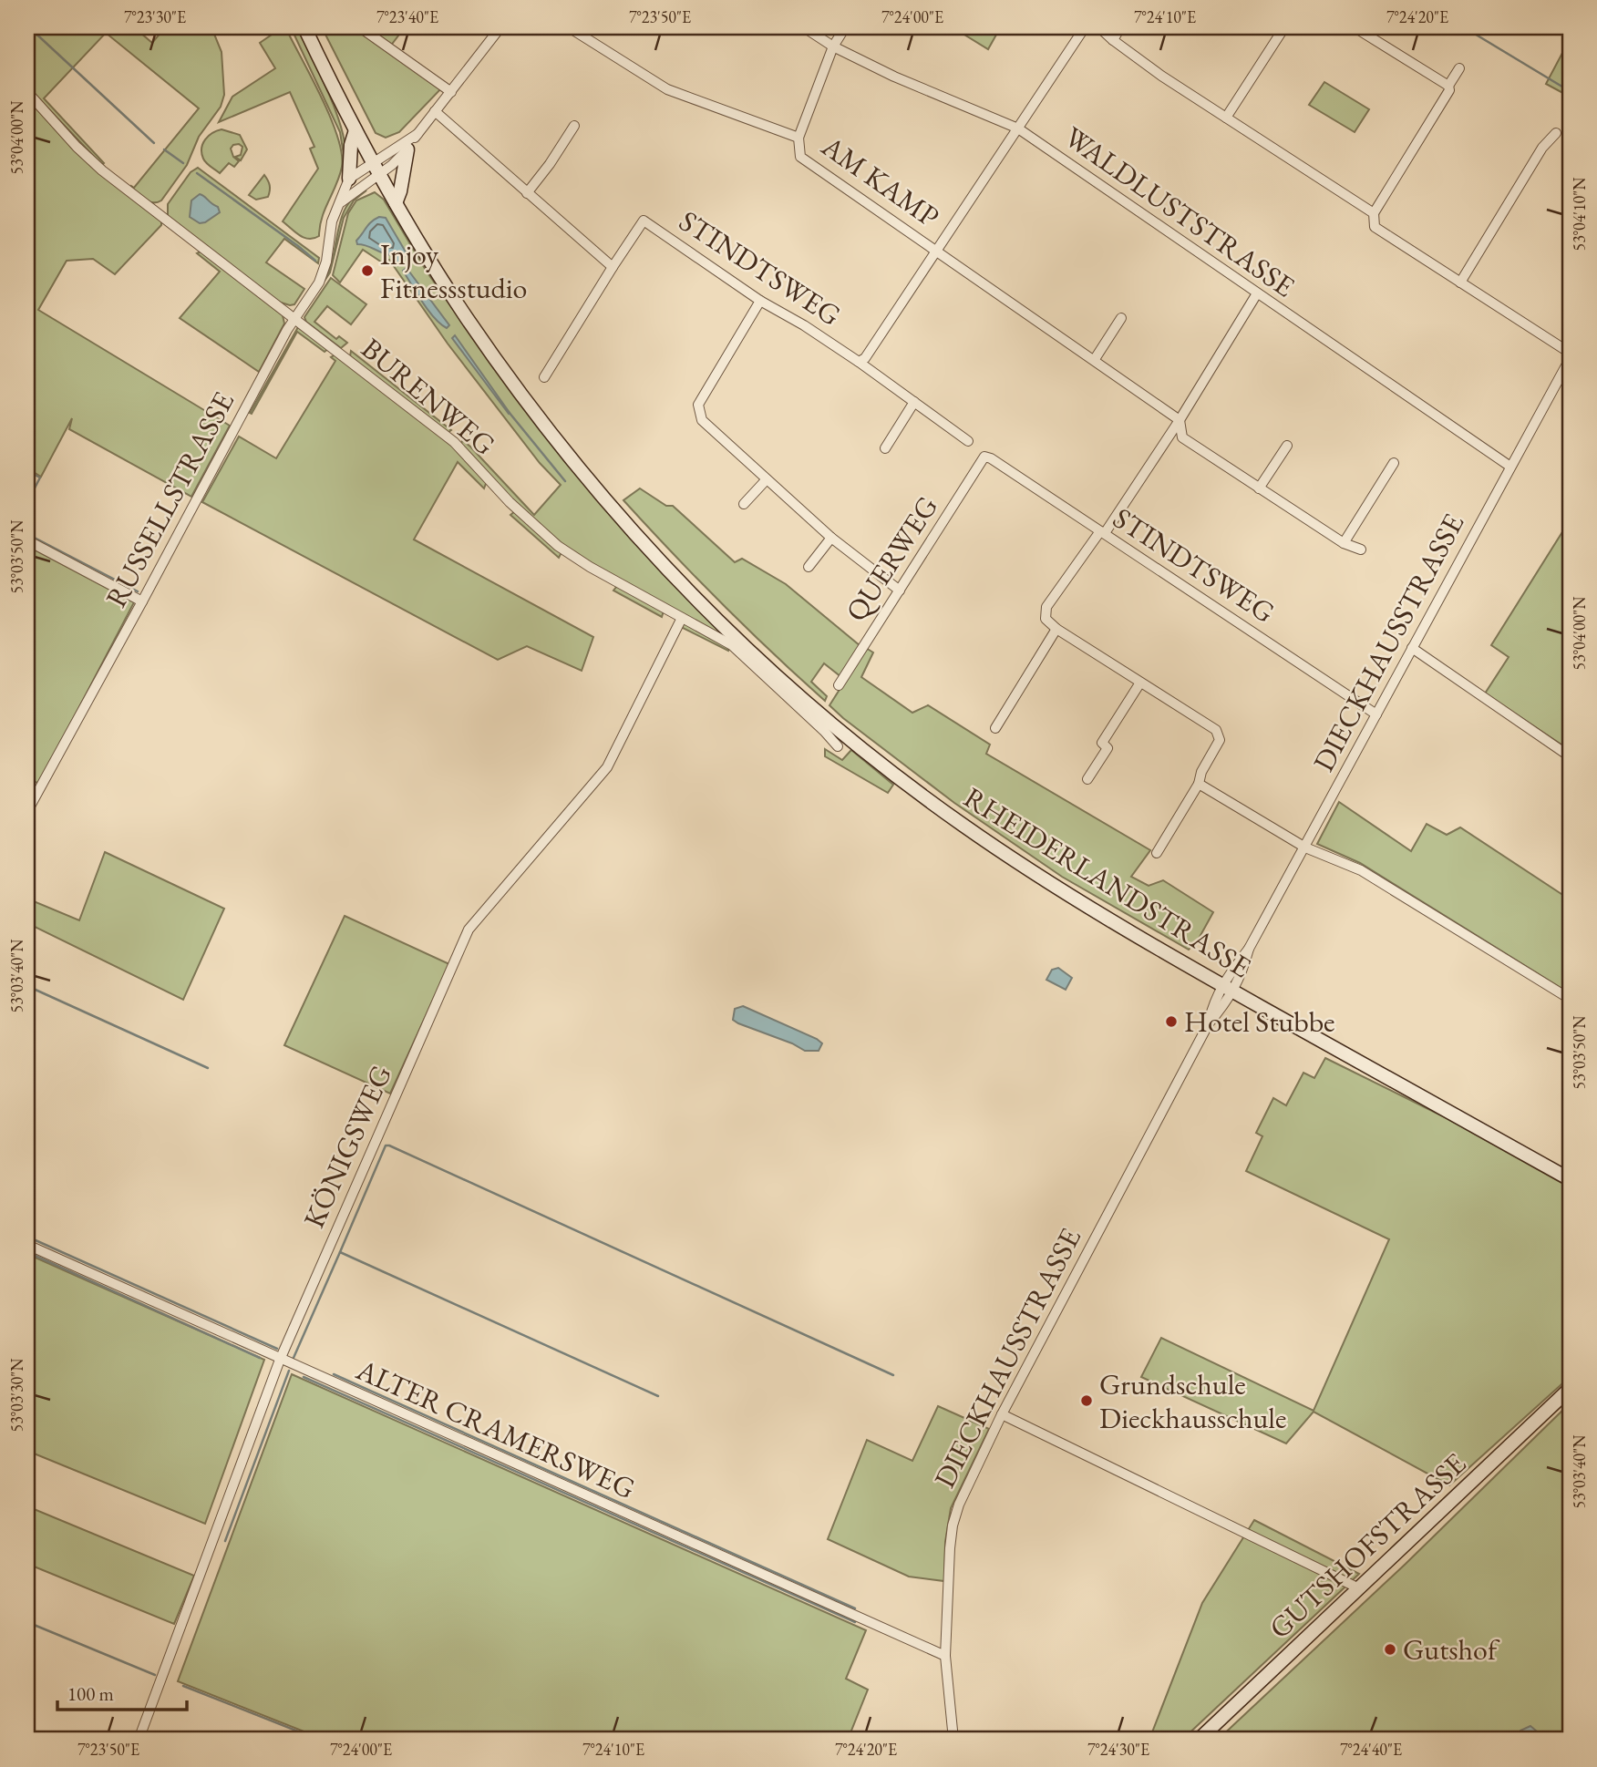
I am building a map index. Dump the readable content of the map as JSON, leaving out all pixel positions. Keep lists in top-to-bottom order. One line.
{"streets":{"main road":["RHEIDERLANDSTRASSE","GUTSHOFSTRASSE"],"street":["AM KAMP","WALDLUSTSTRASSE","STINDTSWEG","BURENWEG","RUSSELLSTRASSE","QUERWEG","DIECKHAUSSTRASSE","KÖNIGSWEG","ALTER CRAMERSWEG"]},"crossings":[["WALDLUSTSTRASSE","DIECKHAUSSTRASSE"],["STINDTSWEG","QUERWEG"],["STINDTSWEG","DIECKHAUSSTRASSE"],["BURENWEG","RUSSELLSTRASSE"],["BURENWEG","KÖNIGSWEG"],["DIECKHAUSSTRASSE","RHEIDERLANDSTRASSE"],["DIECKHAUSSTRASSE","ALTER CRAMERSWEG"],["KÖNIGSWEG","ALTER CRAMERSWEG"]],"places":["Injoy Fitnessstudio","Hotel Stubbe","Grundschule Dieckhausschule","Gutshof"],"scale_bar":"100 m","coordinates":["7°23'30\"E","7°23'40\"E","7°23'50\"E","7°24'00\"E","7°24'10\"E","7°24'20\"E","53°04'00\"N","53°04'10\"N","53°03'50\"N","53°03'40\"N","53°03'30\"N","7°24'30\"E","7°24'40\"E"]}
